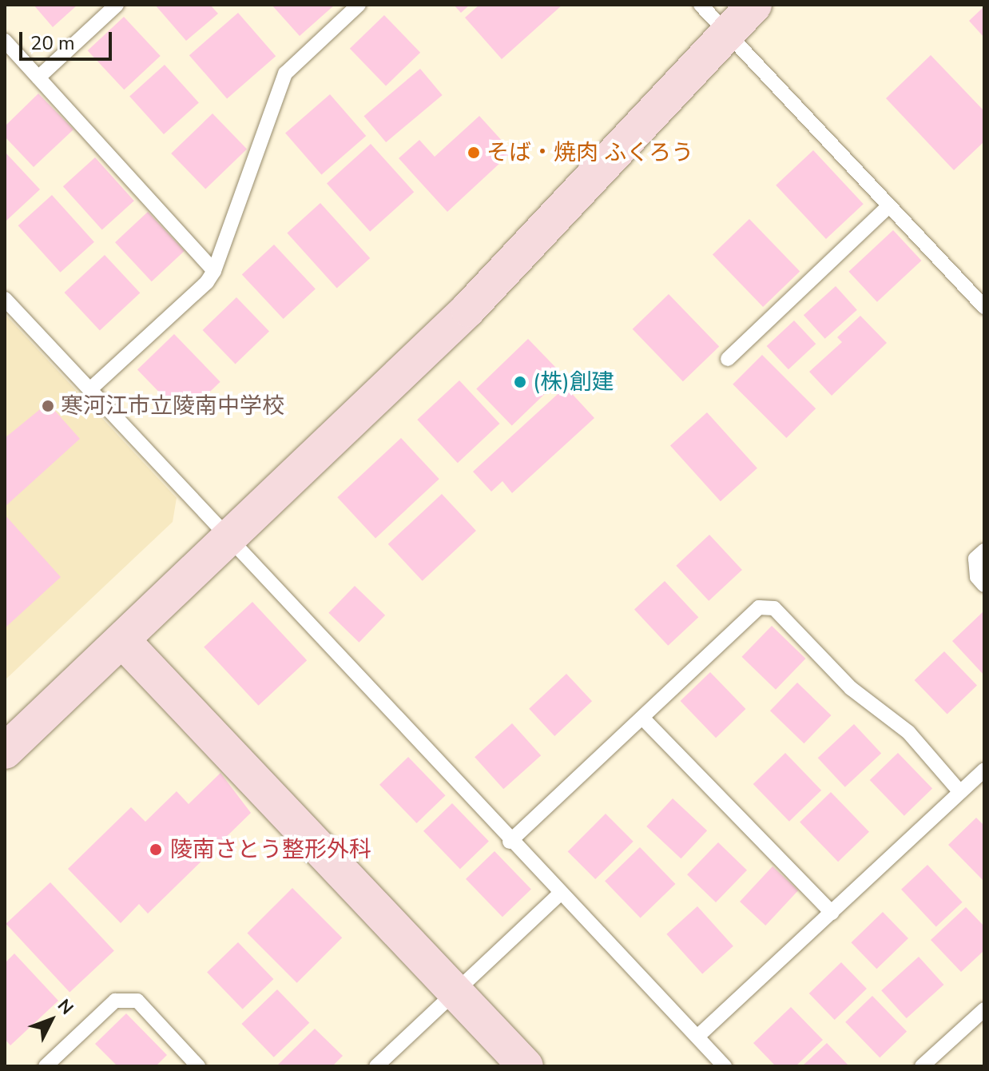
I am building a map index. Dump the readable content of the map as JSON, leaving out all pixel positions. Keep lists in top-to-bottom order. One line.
{"places":["そば・焼肉 ふくろう","(株)創建","寒河江市立陵南中学校","陵南さとう整形外科"],"scale_bar":"20 m","north":"top right"}
